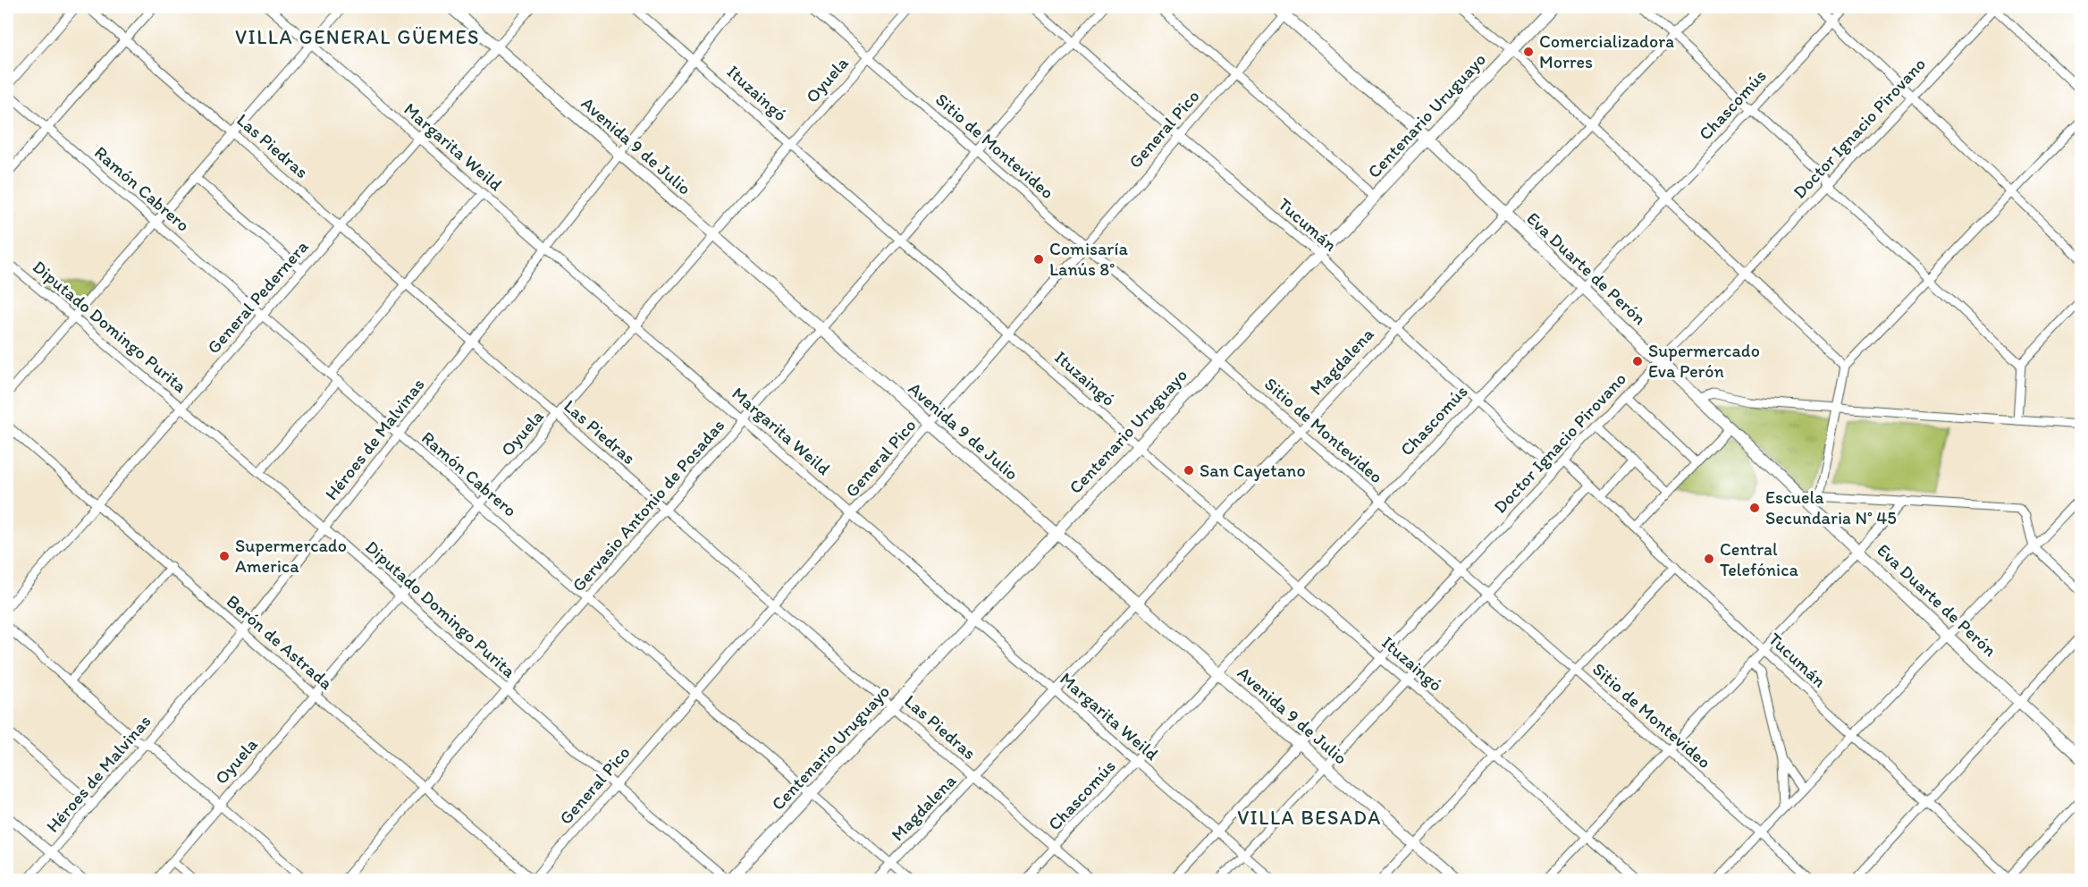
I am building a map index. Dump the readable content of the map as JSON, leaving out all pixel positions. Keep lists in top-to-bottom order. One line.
{"streets":{"main road":["Centenario Uruguayo","Avenida 9 de Julio","Eva Duarte de Perón"],"street":["Oyuela","Ituzaingó","Chascomús","Doctor Ignacio Pirovano","General Pico","Las Piedras","Sitio de Montevideo","Margarita Weild","Ramón Cabrero","Tucumán","General Pedernera","Diputado Domingo Purita","Magdalena","Héroes de Malvinas","Gervasio Antonio de Posadas","Berón de Astrada"]},"crossings":[["Oyuela","Ituzaingó"],["Oyuela","Las Piedras"],["Oyuela","Avenida 9 de Julio"],["Oyuela","Sitio de Montevideo"],["Oyuela","Margarita Weild"],["Oyuela","Ramón Cabrero"],["Oyuela","Diputado Domingo Purita"],["Oyuela","Berón de Astrada"],["Ituzaingó","Chascomús"],["Ituzaingó","Centenario Uruguayo"],["Ituzaingó","Doctor Ignacio Pirovano"],["Ituzaingó","General Pico"],["Ituzaingó","Magdalena"],["Ituzaingó","Héroes de Malvinas"],["Ituzaingó","Gervasio Antonio de Posadas"],["Chascomús","Las Piedras"],["Chascomús","Avenida 9 de Julio"],["Chascomús","Sitio de Montevideo"],["Chascomús","Margarita Weild"],["Chascomús","Tucumán"],["Chascomús","Eva Duarte de Perón"],["Centenario Uruguayo","Las Piedras"],["Centenario Uruguayo","Avenida 9 de Julio"],["Centenario Uruguayo","Sitio de Montevideo"],["Centenario Uruguayo","Margarita Weild"],["Centenario Uruguayo","Ramón Cabrero"],["Centenario Uruguayo","Tucumán"],["Centenario Uruguayo","Eva Duarte de Perón"],["Centenario Uruguayo","Diputado Domingo Purita"],["Doctor Ignacio Pirovano","Avenida 9 de Julio"],["Doctor Ignacio Pirovano","Sitio de Montevideo"],["Doctor Ignacio Pirovano","Margarita Weild"],["Doctor Ignacio Pirovano","Tucumán"],["Doctor Ignacio Pirovano","Eva Duarte de Perón"],["General Pico","Las Piedras"],["General Pico","Avenida 9 de Julio"],["General Pico","Sitio de Montevideo"],["General Pico","Margarita Weild"],["General Pico","Ramón Cabrero"],["General Pico","Tucumán"],["General Pico","Eva Duarte de Perón"],["General Pico","Diputado Domingo Purita"],["General Pico","Berón de Astrada"],["Las Piedras","General Pedernera"],["Las Piedras","Magdalena"],["Las Piedras","Héroes de Malvinas"],["Las Piedras","Gervasio Antonio de Posadas"],["Avenida 9 de Julio","General Pedernera"],["Avenida 9 de Julio","Magdalena"],["Avenida 9 de Julio","Héroes de Malvinas"],["Avenida 9 de Julio","Gervasio Antonio de Posadas"],["Sitio de Montevideo","Magdalena"],["Sitio de Montevideo","Gervasio Antonio de Posadas"],["Margarita Weild","General Pedernera"],["Margarita Weild","Magdalena"],["Margarita Weild","Héroes de Malvinas"],["Margarita Weild","Gervasio Antonio de Posadas"],["Ramón Cabrero","General Pedernera"],["Ramón Cabrero","Magdalena"],["Ramón Cabrero","Héroes de Malvinas"],["Ramón Cabrero","Gervasio Antonio de Posadas"],["Tucumán","Magdalena"],["Tucumán","Gervasio Antonio de Posadas"],["Eva Duarte de Perón","Magdalena"],["General Pedernera","Diputado Domingo Purita"],["General Pedernera","Berón de Astrada"],["Diputado Domingo Purita","Héroes de Malvinas"],["Diputado Domingo Purita","Gervasio Antonio de Posadas"],["Héroes de Malvinas","Berón de Astrada"],["Gervasio Antonio de Posadas","Berón de Astrada"]],"districts":["VILLA GENERAL GÜEMES","VILLA BESADA"],"places":["Comercializadora Morres","Comisaría Lanús 8°","Supermercado Eva Perón","San Cayetano","Escuela Secundaria N° 45","Supermercado America","Central Telefónica"]}
